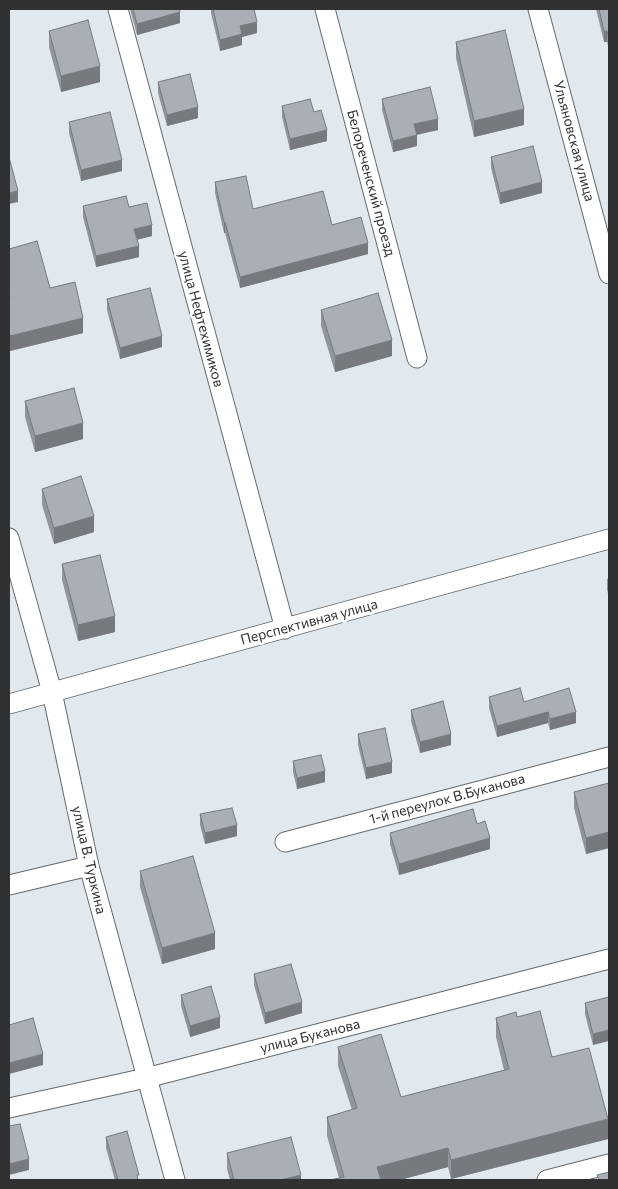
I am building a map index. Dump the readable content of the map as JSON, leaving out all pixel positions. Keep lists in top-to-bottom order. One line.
{"streets":{"street":["Ульяновская улица","Белореченский проезд","улица Нефтехимиков","Перспективная улица","1-й переулок В.Буканова","улица В. Туркина","улица Буканова"]},"crossings":[["улица Нефтехимиков","Перспективная улица"],["Перспективная улица","улица В. Туркина"],["улица В. Туркина","улица Буканова"]]}
